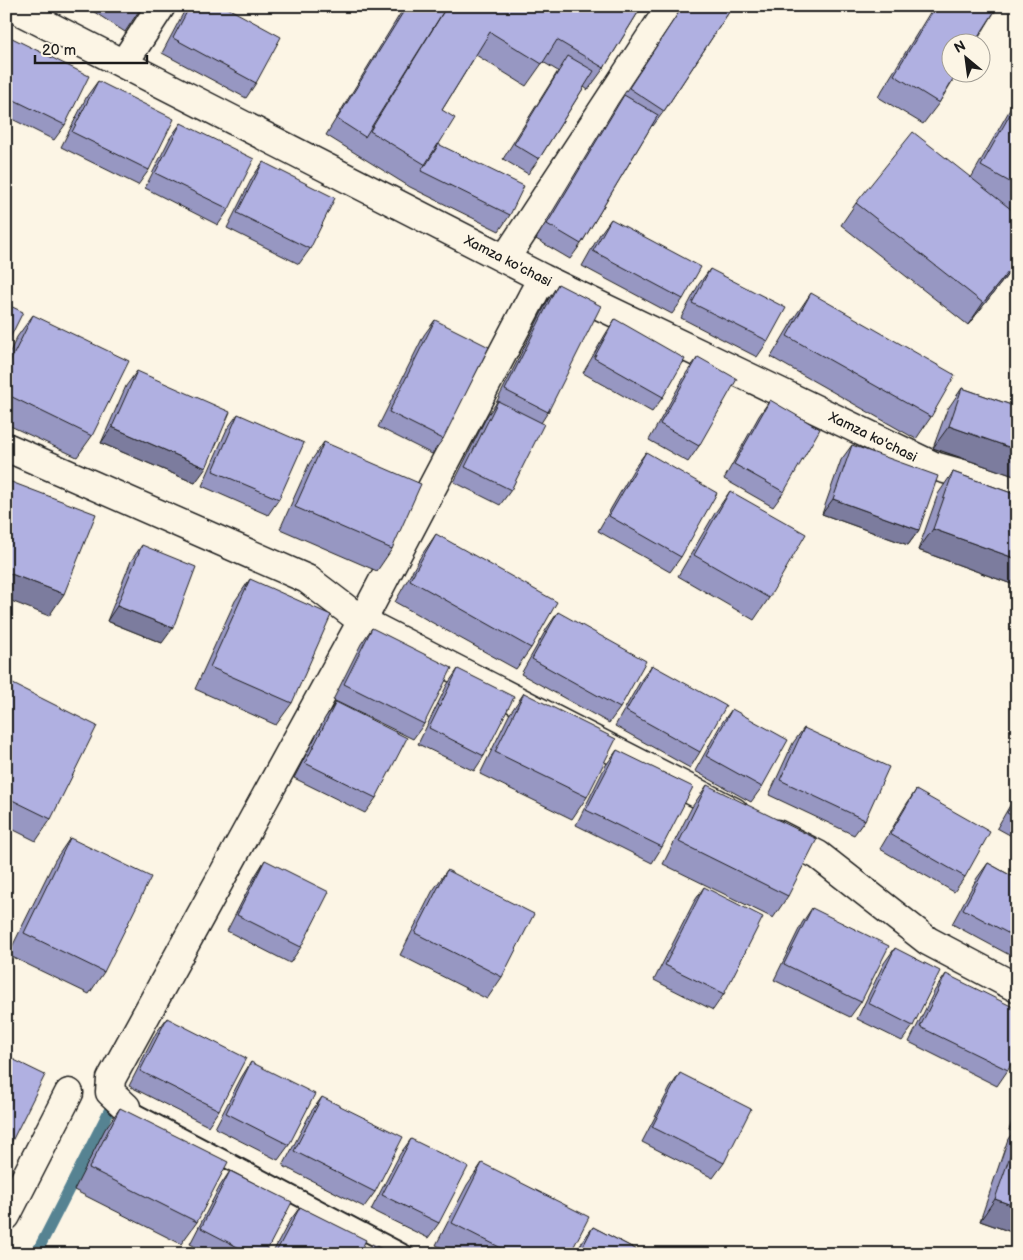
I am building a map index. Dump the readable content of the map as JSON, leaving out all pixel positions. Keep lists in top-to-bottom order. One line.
{"streets":{"street":["Xamza ko'chasi"]},"scale_bar":"20 m","north":"top left"}
